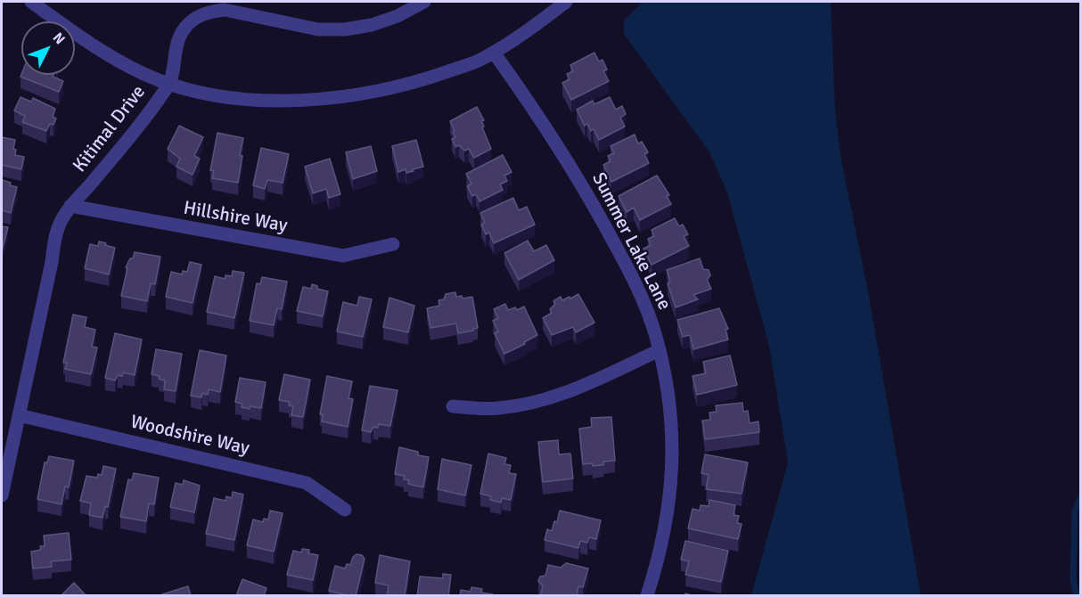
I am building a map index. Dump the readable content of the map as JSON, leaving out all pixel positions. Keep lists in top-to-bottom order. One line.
{"streets":{"street":["Kitimal Drive","Hillshire Way","Summer Lake Lane","Woodshire Way"]},"crossings":[["Kitimal Drive","Hillshire Way"],["Kitimal Drive","Woodshire Way"]],"north":"top right"}
